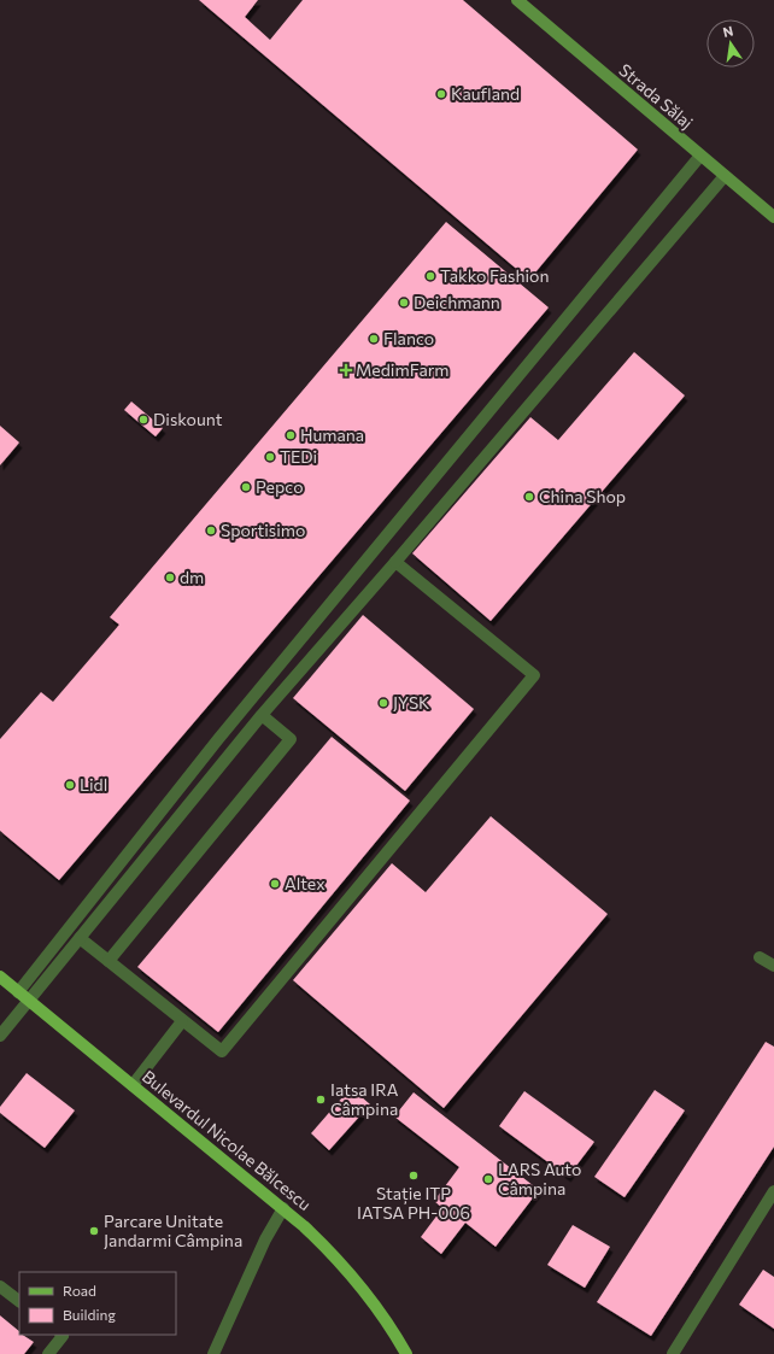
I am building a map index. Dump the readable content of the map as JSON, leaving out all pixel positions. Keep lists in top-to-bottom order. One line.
{"streets":{"main road":["Bulevardul Nicolae Bălcescu"],"street":["Strada Sălaj"]},"places":{"other":["Kaufland","Takko Fashion","Deichmann","Flanco","Diskount","Humana","TEDi","Pepco","China Shop","Sportisimo","dm","JYSK","Lidl","Altex","Iatsa IRA Câmpina","Stație ITP IATSA PH-006","LARS Auto Câmpina","Parcare Unitate Jandarmi Câmpina"],"health":["MedimFarm"]},"legend":["Road","Building"],"north":"top"}
